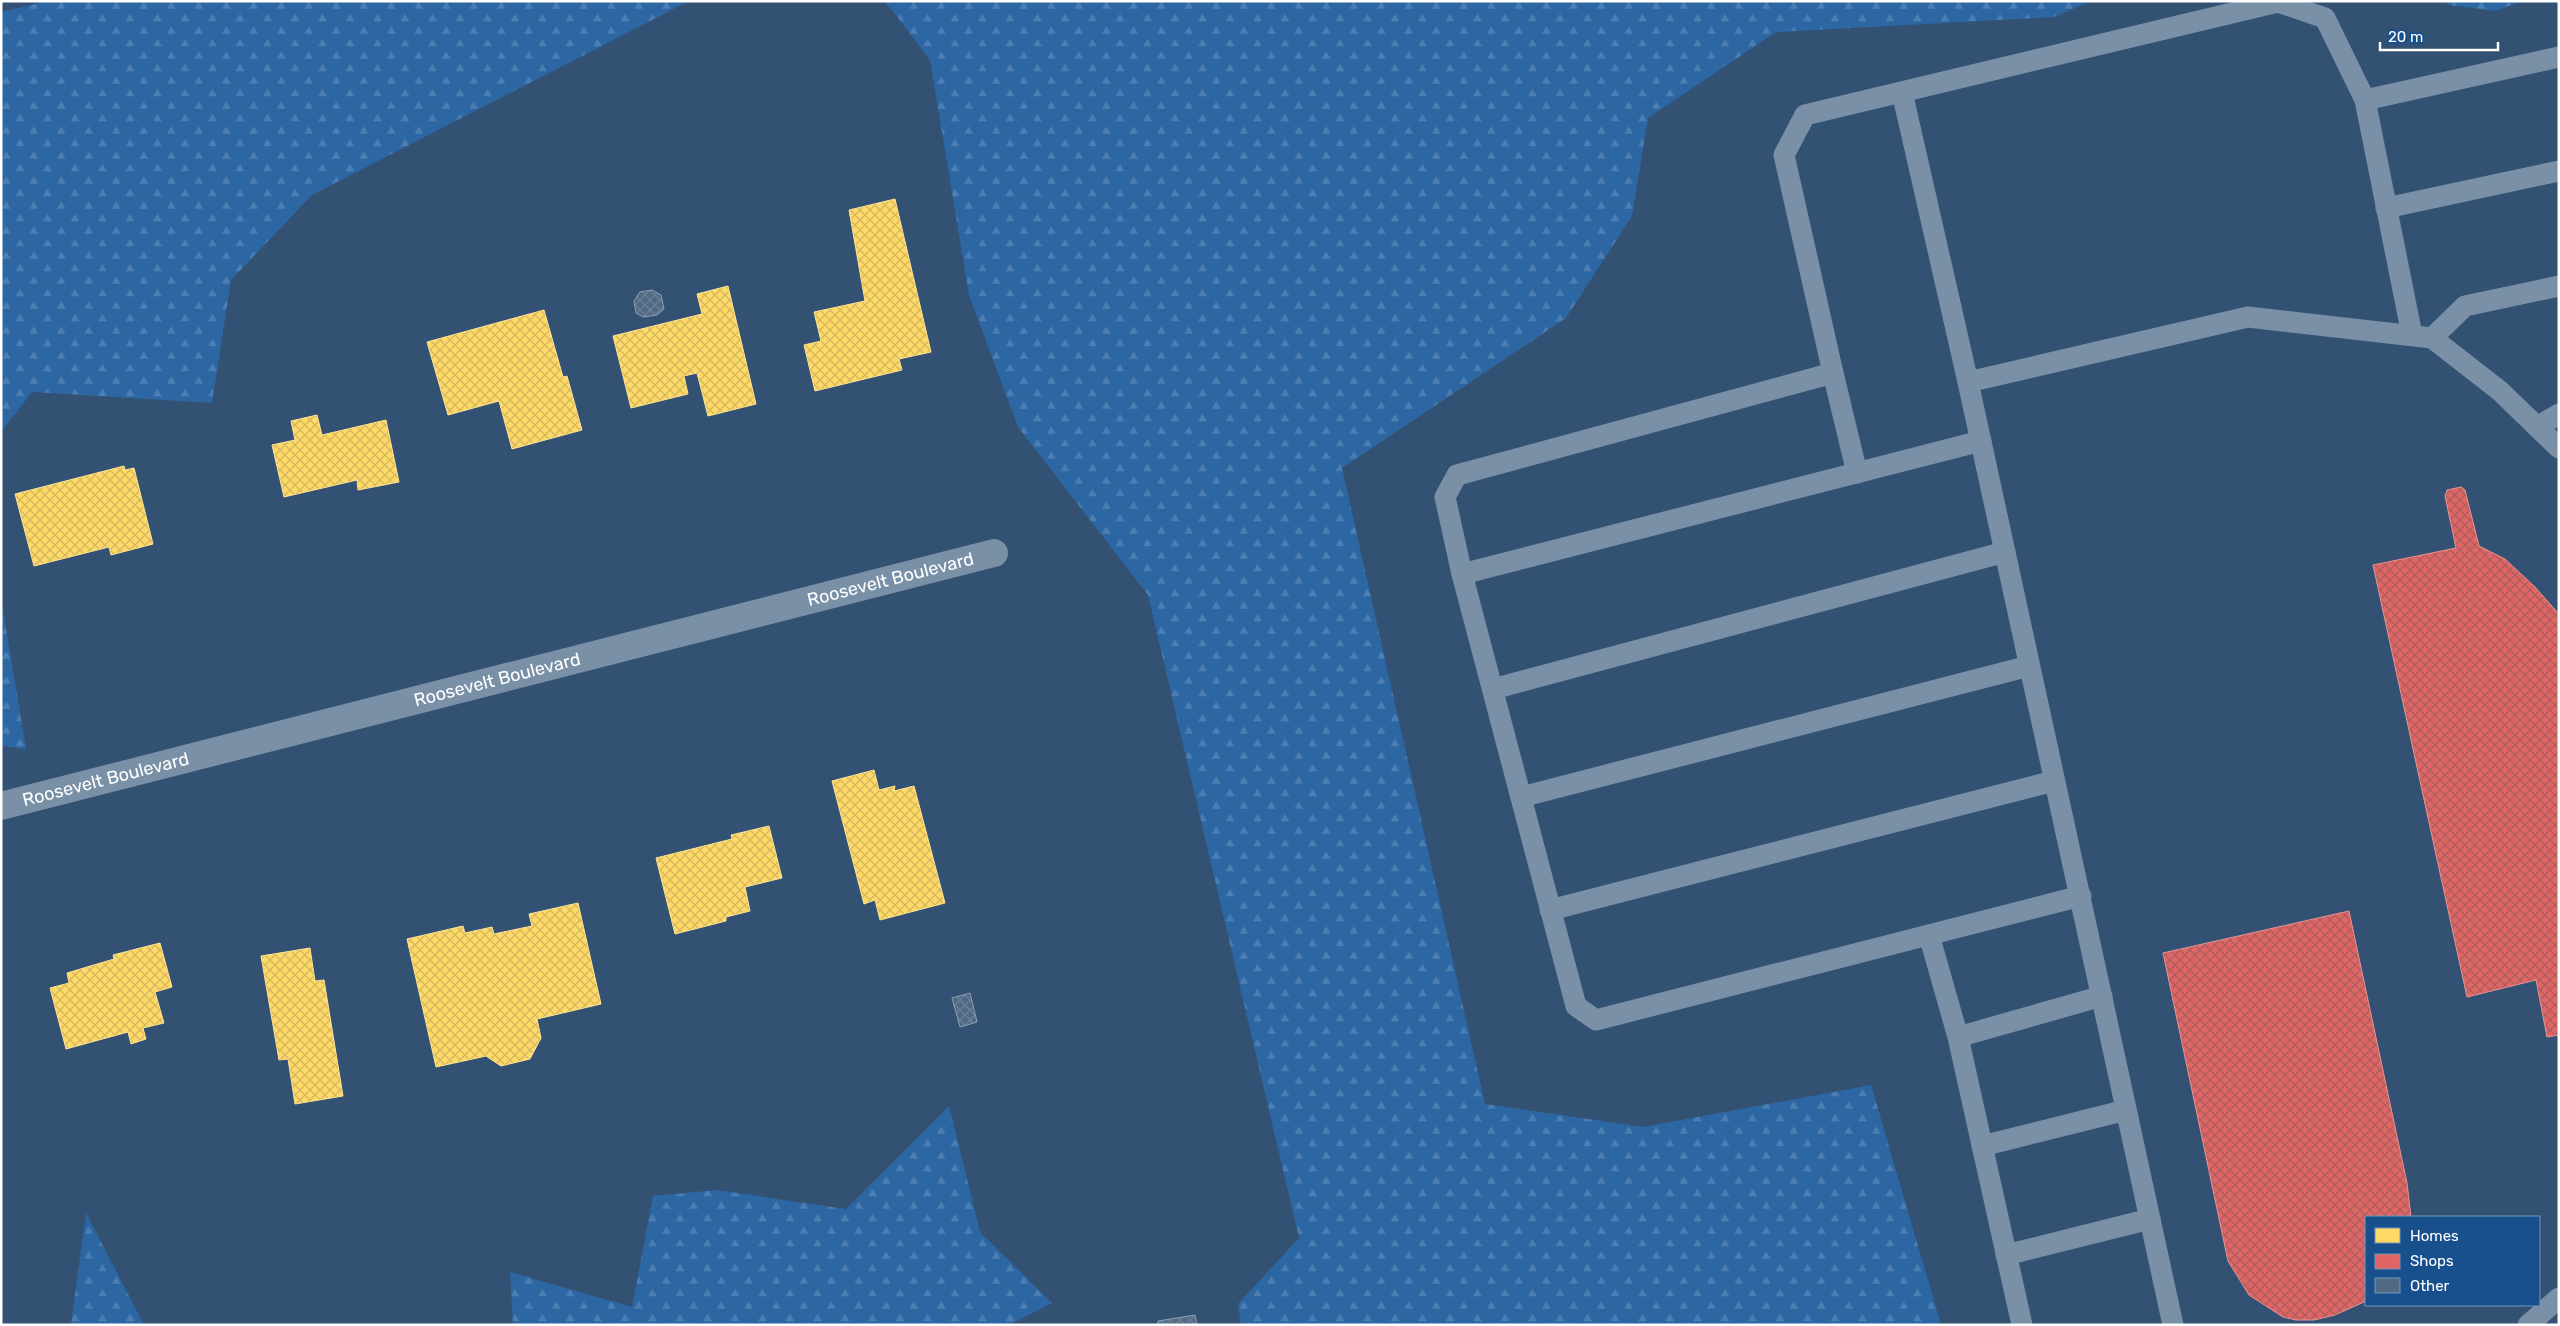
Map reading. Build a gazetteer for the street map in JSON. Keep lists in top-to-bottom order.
{
  "streets": {
    "street": ["Roosevelt Boulevard"]
  },
  "legend": ["Homes", "Shops", "Other"],
  "scale_bar": "20 m"
}
